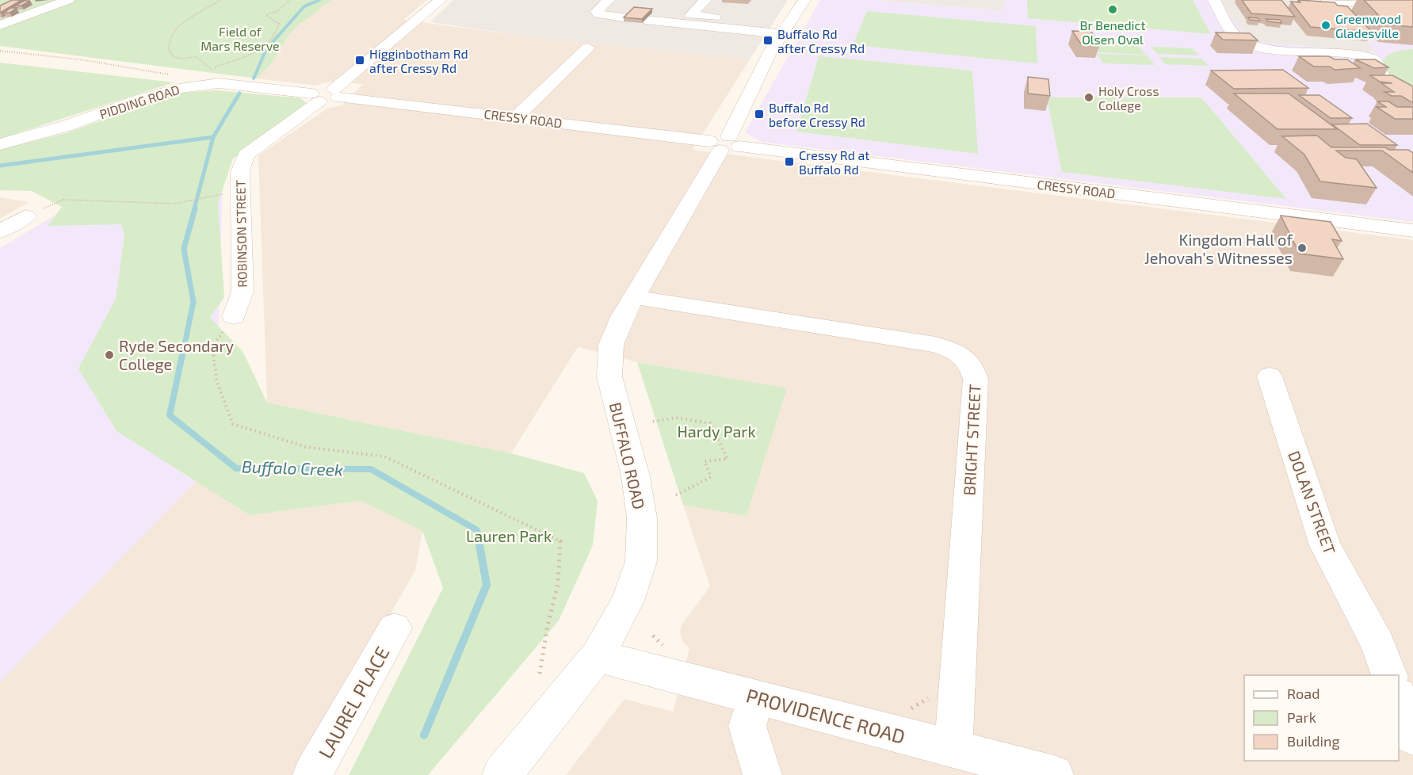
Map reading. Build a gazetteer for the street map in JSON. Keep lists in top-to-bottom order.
{
  "streets": {
    "street": [
      "PIDDING ROAD",
      "CRESSY ROAD",
      "ROBINSON STREET",
      "BRIGHT STREET",
      "BUFFALO ROAD",
      "DOLAN STREET",
      "LAUREL PLACE",
      "PROVIDENCE ROAD"
    ]
  },
  "crossings": [
    ["PIDDING ROAD", "CRESSY ROAD"],
    ["PIDDING ROAD", "ROBINSON STREET"],
    ["CRESSY ROAD", "ROBINSON STREET"],
    ["CRESSY ROAD", "BUFFALO ROAD"],
    ["BRIGHT STREET", "BUFFALO ROAD"],
    ["BRIGHT STREET", "PROVIDENCE ROAD"],
    ["BUFFALO ROAD", "PROVIDENCE ROAD"]
  ],
  "water": ["Buffalo Creek"],
  "parks": ["Field of Mars Reserve", "Hardy Park", "Lauren Park"],
  "places": {
    "other": [
      "Br Benedict Olsen Oval",
      "Greenwood Gladesville",
      "Holy Cross College",
      "Kingdom Hall of Jehovah's Witnesses",
      "Ryde Secondary College"
    ],
    "transit": [
      "Buffalo Rd after Cressy Rd",
      "Higginbotham Rd after Cressy Rd",
      "Buffalo Rd before Cressy Rd",
      "Cressy Rd at Buffalo Rd"
    ]
  },
  "legend": ["Road", "Park", "Building"]
}
